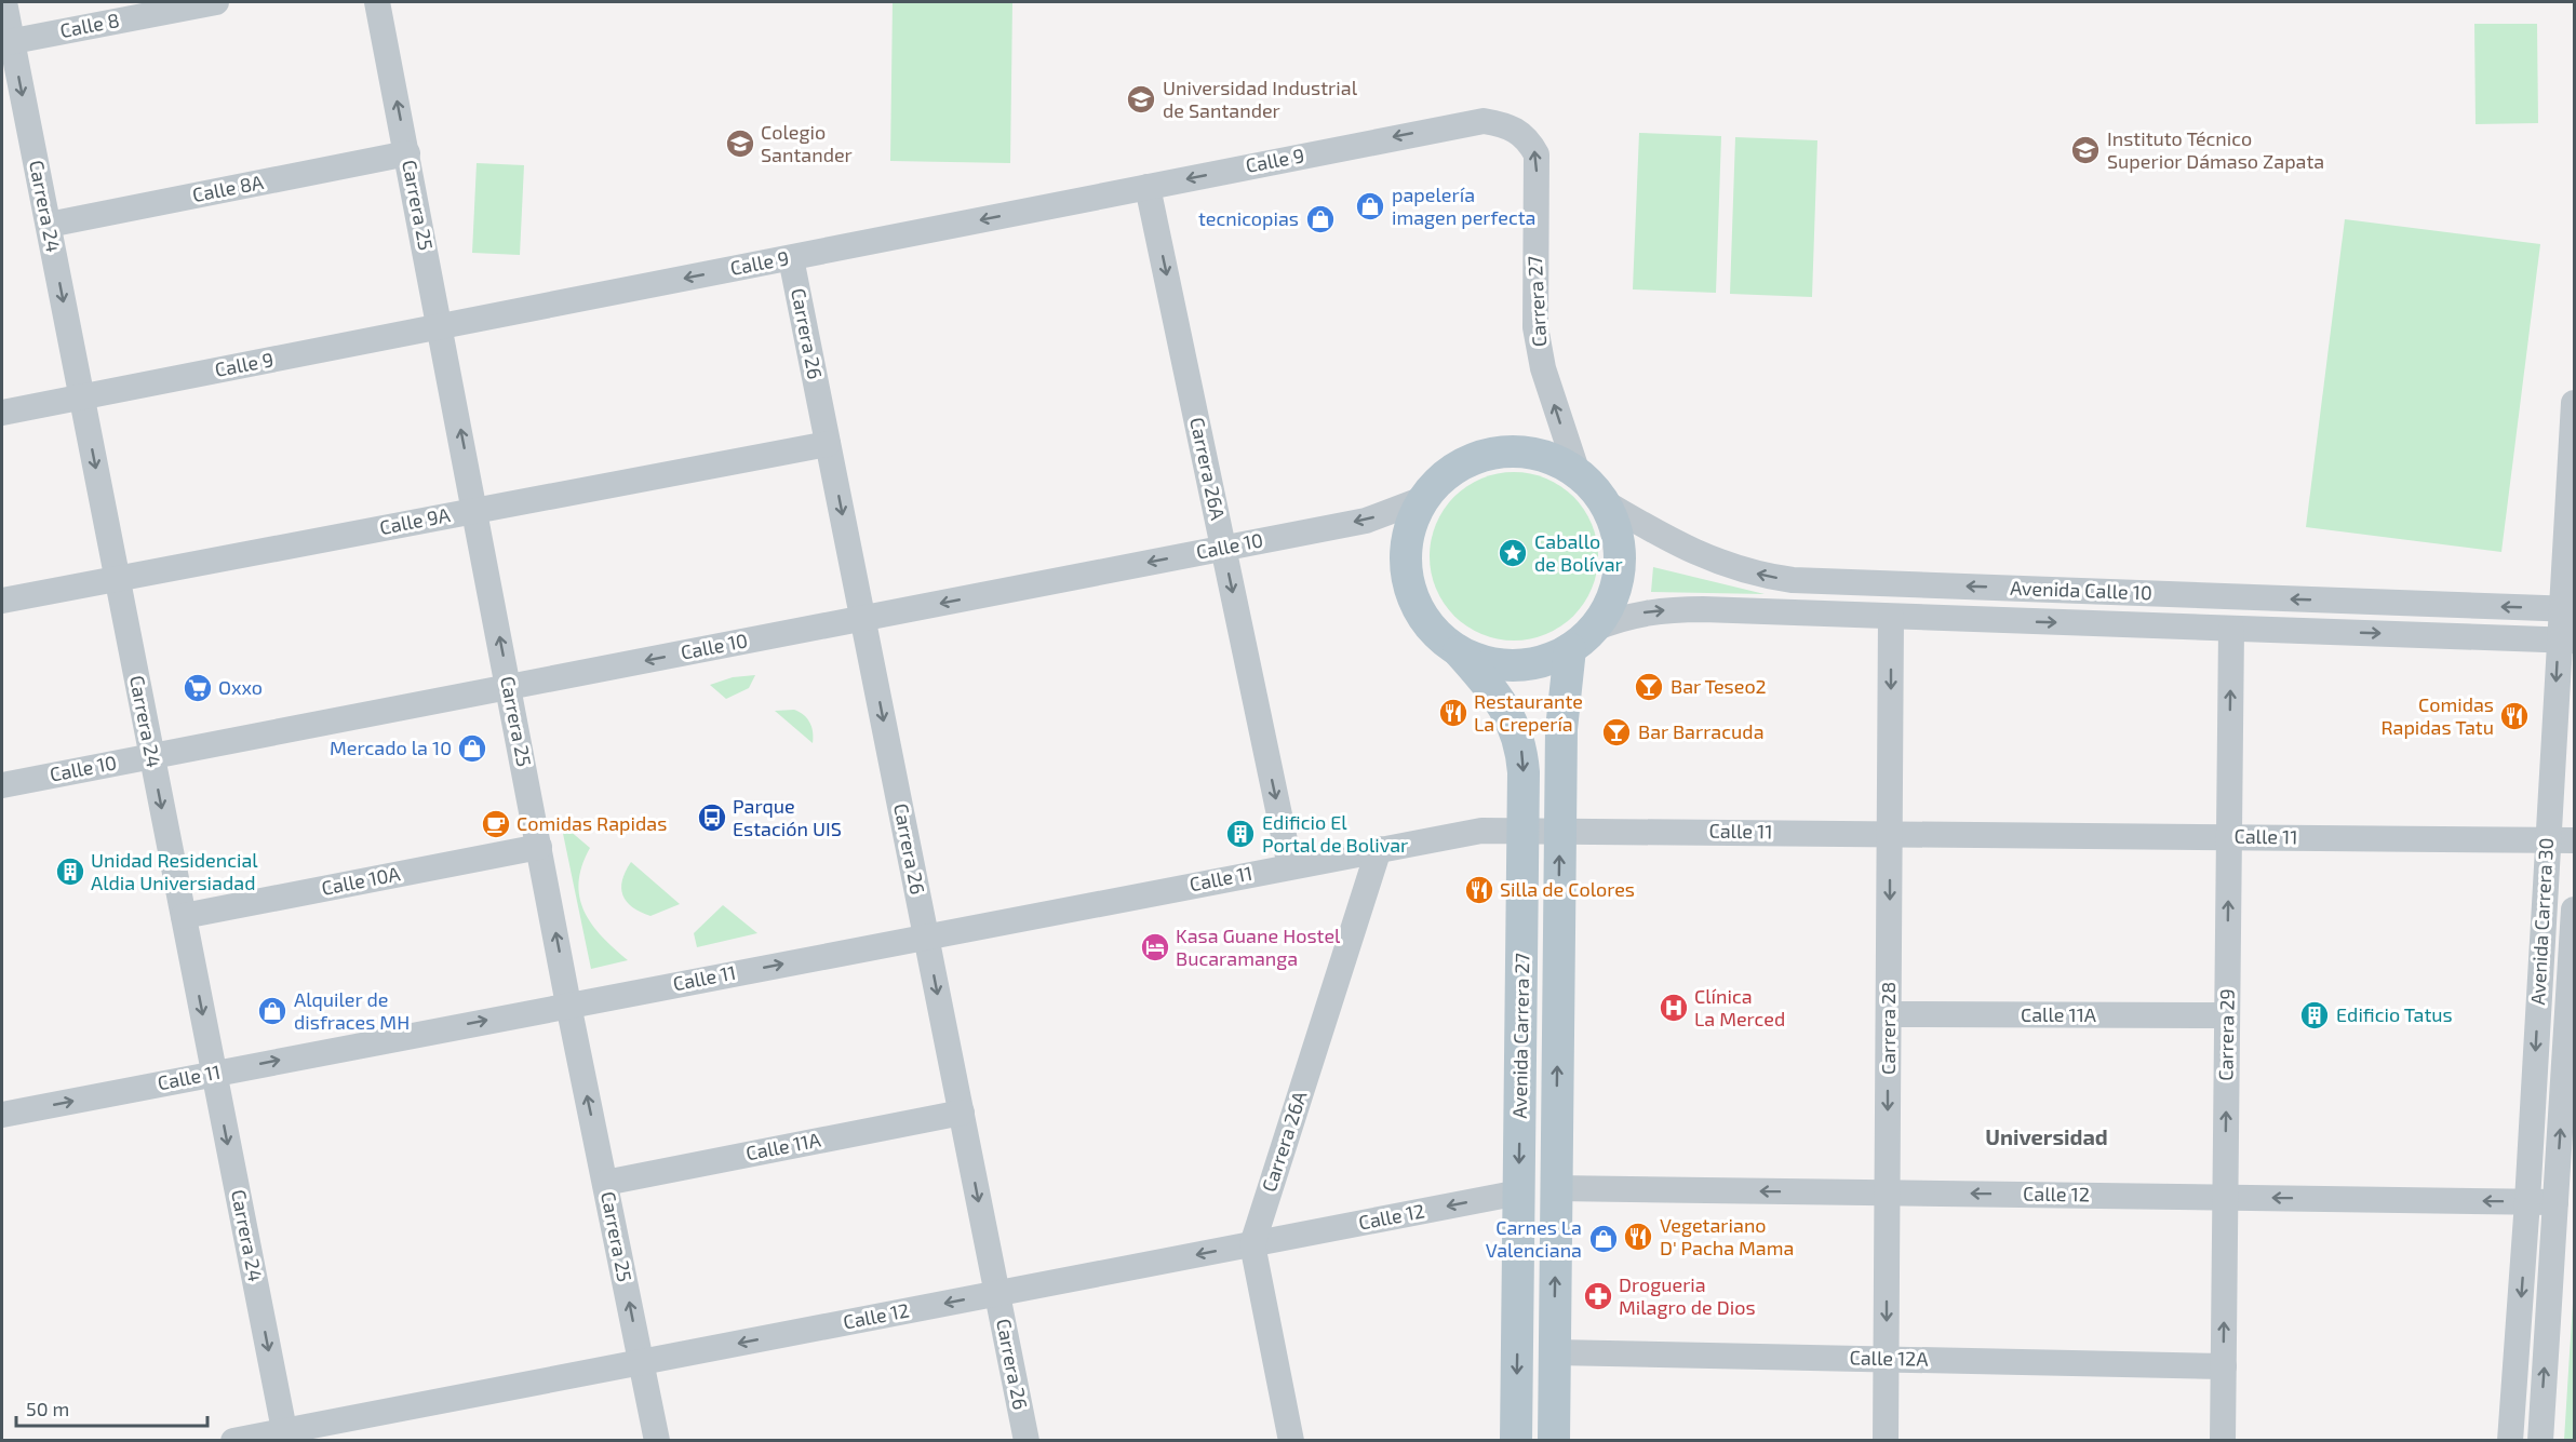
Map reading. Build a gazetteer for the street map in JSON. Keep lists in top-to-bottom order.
{
  "streets": {
    "main road": ["Avenida Carrera 27"],
    "street": [
      "Calle 8",
      "Calle 9",
      "Calle 8A",
      "Carrera 25",
      "Carrera 24",
      "Carrera 27",
      "Carrera 26",
      "Carrera 26A",
      "Calle 9A",
      "Calle 10",
      "Avenida Calle 10",
      "Calle 11",
      "Calle 10A",
      "Avenida Carrera 30",
      "Calle 11A",
      "Carrera 28",
      "Carrera 29",
      "Calle 12",
      "Calle 12A"
    ]
  },
  "crossings": [
    ["Calle 8", "Carrera 24"],
    ["Calle 9", "Carrera 25"],
    ["Calle 9", "Carrera 24"],
    ["Calle 9", "Carrera 27"],
    ["Calle 9", "Carrera 26"],
    ["Calle 9", "Carrera 26A"],
    ["Calle 8A", "Carrera 25"],
    ["Calle 8A", "Carrera 24"],
    ["Carrera 25", "Calle 9A"],
    ["Carrera 25", "Calle 10"],
    ["Carrera 25", "Calle 11"],
    ["Carrera 25", "Calle 10A"],
    ["Carrera 25", "Calle 11A"],
    ["Carrera 25", "Calle 12"],
    ["Carrera 24", "Calle 9A"],
    ["Carrera 24", "Calle 10"],
    ["Carrera 24", "Calle 11"],
    ["Carrera 24", "Calle 10A"],
    ["Carrera 24", "Calle 12"],
    ["Carrera 27", "Calle 10"],
    ["Carrera 27", "Avenida Calle 10"],
    ["Carrera 27", "Avenida Carrera 27"],
    ["Carrera 26", "Calle 9A"],
    ["Carrera 26", "Calle 10"],
    ["Carrera 26", "Calle 11"],
    ["Carrera 26", "Calle 11A"],
    ["Carrera 26", "Calle 12"],
    ["Carrera 26A", "Calle 10"],
    ["Carrera 26A", "Calle 11"],
    ["Carrera 26A", "Calle 12"],
    ["Calle 10", "Avenida Calle 10"],
    ["Calle 10", "Avenida Carrera 27"],
    ["Avenida Calle 10", "Avenida Carrera 30"],
    ["Avenida Calle 10", "Carrera 28"],
    ["Avenida Calle 10", "Carrera 29"],
    ["Avenida Calle 10", "Avenida Carrera 27"],
    ["Calle 11", "Avenida Carrera 30"],
    ["Calle 11", "Carrera 28"],
    ["Calle 11", "Carrera 29"],
    ["Calle 11", "Avenida Carrera 27"],
    ["Avenida Carrera 30", "Calle 12"],
    ["Calle 11A", "Carrera 28"],
    ["Calle 11A", "Carrera 29"],
    ["Carrera 28", "Calle 12"],
    ["Carrera 28", "Calle 12A"],
    ["Carrera 29", "Calle 12"],
    ["Carrera 29", "Calle 12A"],
    ["Avenida Carrera 27", "Calle 12"],
    ["Avenida Carrera 27", "Calle 12A"]
  ],
  "one_way": [
    "Calle 9",
    "Carrera 25",
    "Carrera 24",
    "Carrera 27",
    "Carrera 26",
    "Carrera 26A",
    "Calle 10",
    "Calle 11",
    "Carrera 28",
    "Carrera 29",
    "Calle 12"
  ],
  "districts": ["Universidad"],
  "places": {
    "school or university": ["Universidad Industrial de Santander", "Colegio Santander", "Instituto Técnico Superior Dámaso Zapata"],
    "shop": [
      "papelería imagen perfecta",
      "tecnicopias",
      "Mercado la 10",
      "Alquiler de disfraces MH",
      "Carnes La Valenciana"
    ],
    "place": ["Caballo de Bolívar"],
    "bar": ["Bar Teseo2", "Bar Barracuda"],
    "supermarket": ["Oxxo"],
    "restaurant": [
      "Restaurante La Crepería",
      "Comidas Rapidas Tatu",
      "Silla de Colores",
      "Vegetariano D' Pacha Mama"
    ],
    "bus stop": ["Parque Estación UIS"],
    "cafe": ["Comidas Rapidas"],
    "building": ["Edificio El Portal de Bolivar", "Unidad Residencial Aldia Universiadad", "Edificio Tatus"],
    "hotel": ["Kasa Guane Hostel Bucaramanga"],
    "hospital": ["Clínica La Merced"],
    "pharmacy": ["Drogueria Milagro de Dios"]
  },
  "scale_bar": "50 m"
}
